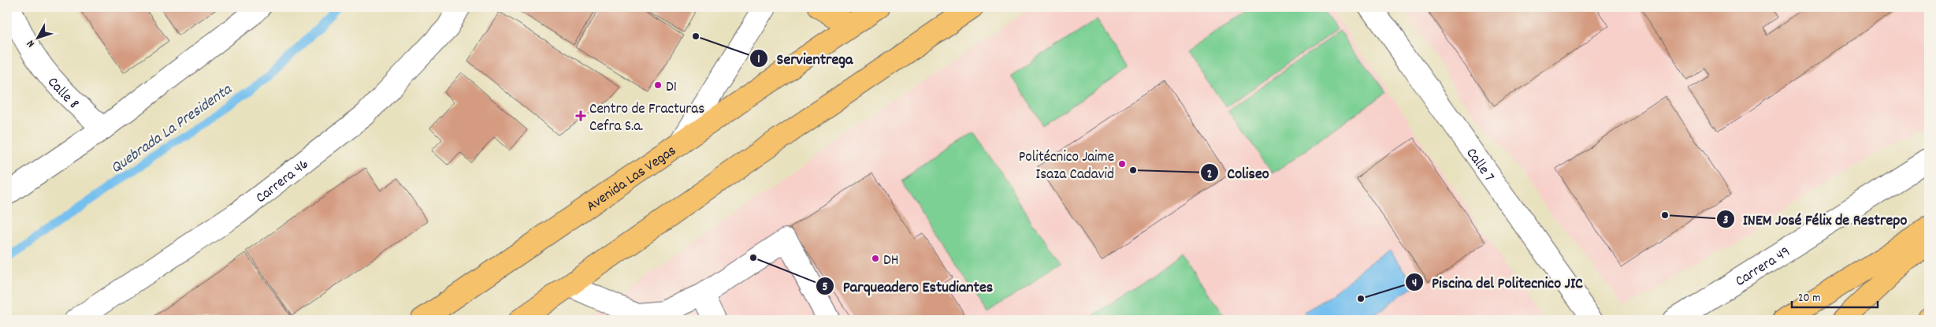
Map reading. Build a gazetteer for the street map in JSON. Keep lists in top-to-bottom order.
{
  "streets": {
    "main road": ["Avenida Las Vegas"],
    "street": [
      "Calle 8",
      "Calle 7",
      "Carrera 46",
      "Carrera 49"
    ]
  },
  "water": ["Quebrada La Presidenta"],
  "places": {
    "other": [
      "Servientrega",
      "D1",
      "Politécnico Jaime Isaza Cadavid",
      "Coliseo",
      "INEM José Félix de Restrepo",
      "Parqueadero Estudiantes",
      "DH",
      "Piscina del Politecnico JIC"
    ],
    "health": ["Centro de Fracturas Cefra S.a."]
  },
  "scale_bar": "20 m",
  "north": "bottom left"
}
